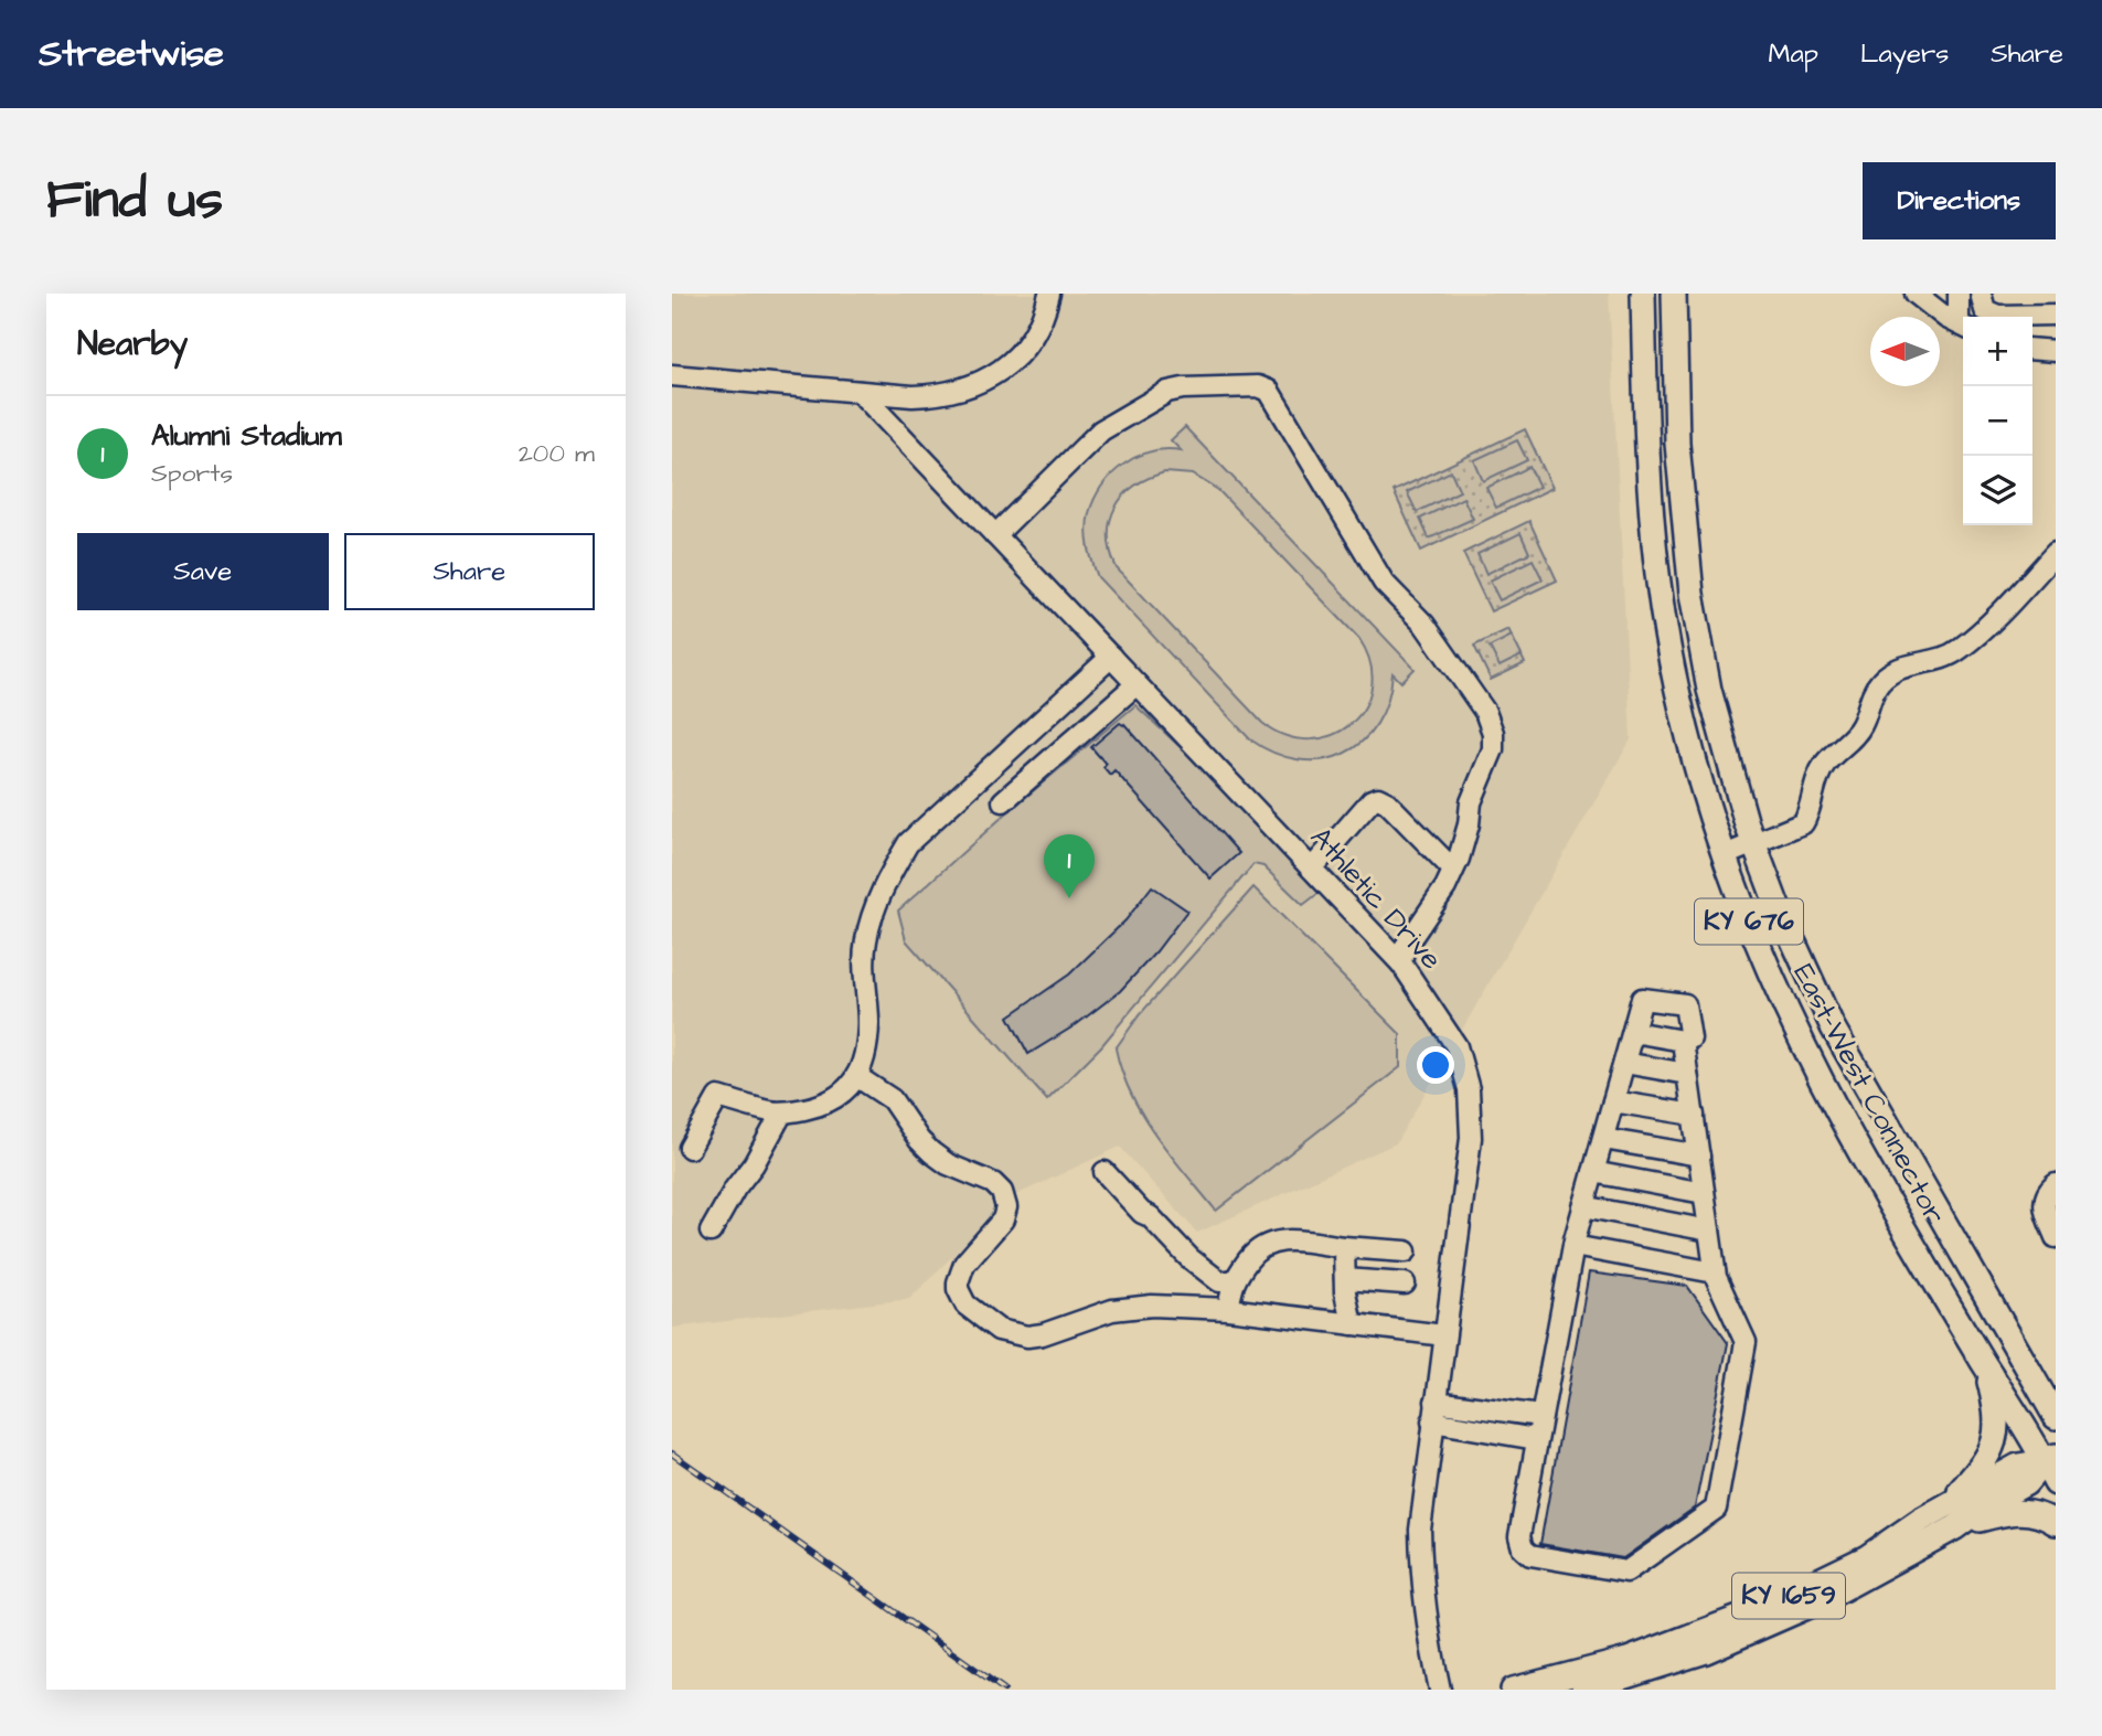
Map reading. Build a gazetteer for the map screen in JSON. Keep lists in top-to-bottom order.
{
  "streets": {
    "main road": ["KY 676", "East-West Connector", "KY 1659"],
    "street": ["Athletic Drive"]
  },
  "crossings": [
    ["East-West Connector", "KY 1659"]
  ],
  "north": "left",
  "page": {
    "header": "Streetwise",
    "nav": ["Map", "Layers", "Share"],
    "buttons": [
      "Directions",
      ["Save", "Share"]
    ],
    "title": "Find us",
    "heading": "Nearby",
    "map_buttons": ["+", "−"],
    "list": [
      {
        "mark": "1",
        "name": "Alumni Stadium",
        "note": "Sports",
        "value": "200 m"
      }
    ],
    "pins": "1"
  }
}
